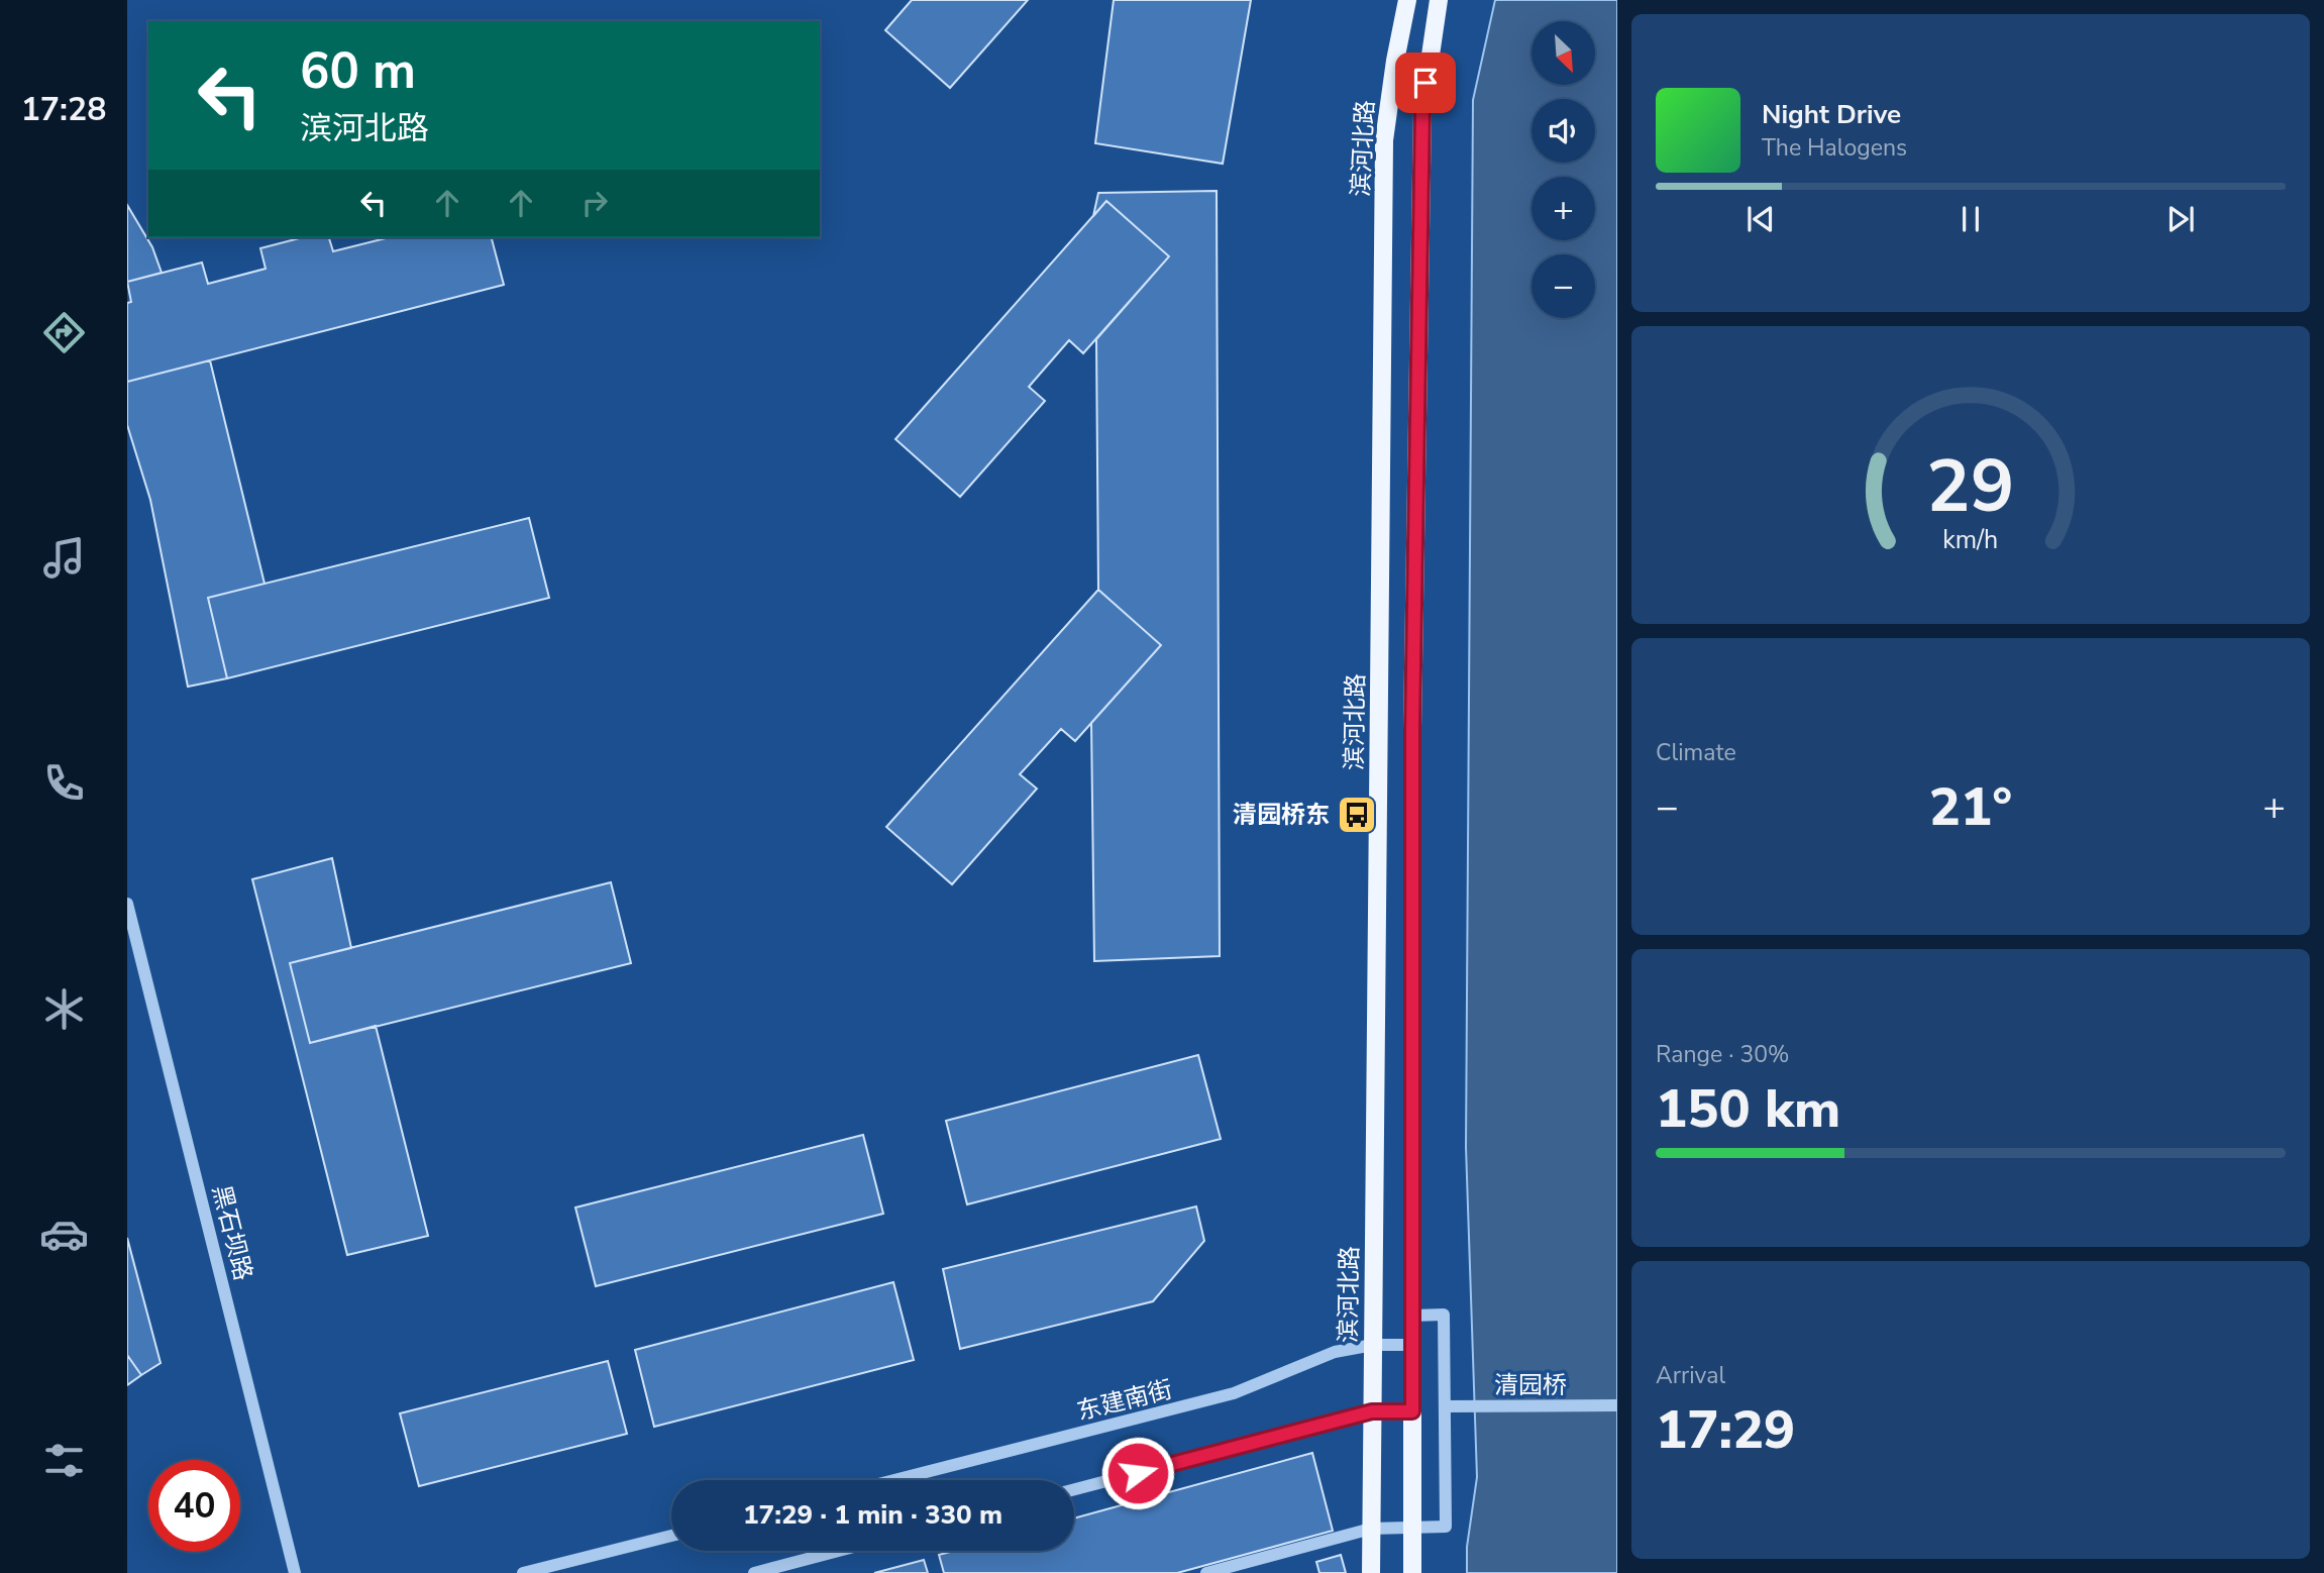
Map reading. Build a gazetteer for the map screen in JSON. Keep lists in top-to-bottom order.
{
  "streets": {
    "main road": ["滨河北路"],
    "street": ["黑石坝路", "清园桥", "东建南街"]
  },
  "crossings": [
    ["滨河北路", "东建南街"]
  ],
  "places": {
    "bus stop": ["清园桥东"]
  },
  "north": "bottom right",
  "page": {
    "tabs": "17:28",
    "map_buttons": ["+", "−"],
    "turn": ["60 m", "滨河北路"],
    "song": ["Night Drive", "The Halogens"],
    "tile": [
      "Climate",
      ["Range · 30%", "150 km"],
      ["Arrival", "17:29"]
    ],
    "heat": ["−", "21°", "+"],
    "limit": "40",
    "trip": "17:29 · 1 min · 330 m",
    "gauge": ["29", "km/h"]
  }
}
